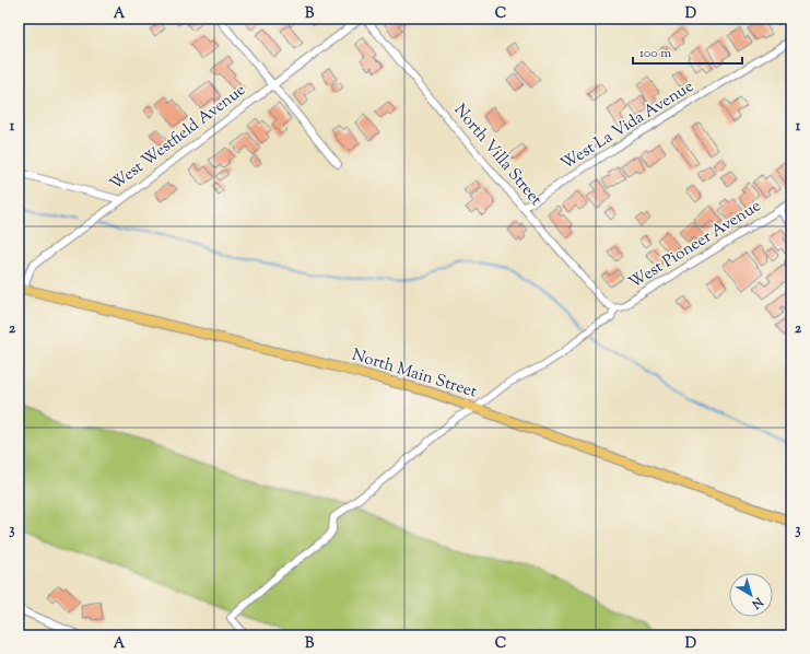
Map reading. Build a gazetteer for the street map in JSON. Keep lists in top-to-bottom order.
{
  "streets": {
    "main road": ["North Main Street"],
    "street": [
      "West La Vida Avenue",
      "West Westfield Avenue",
      "North Villa Street",
      "West Pioneer Avenue"
    ]
  },
  "crossings": [
    ["West La Vida Avenue", "North Villa Street"],
    ["West Westfield Avenue", "North Main Street"],
    ["North Villa Street", "West Pioneer Avenue"]
  ],
  "scale_bar": "100 m",
  "north": "bottom right",
  "grid": {
    "columns": [
      "A",
      "B",
      "C",
      "D"
    ],
    "rows": ["1", "2", "3"]
  }
}
